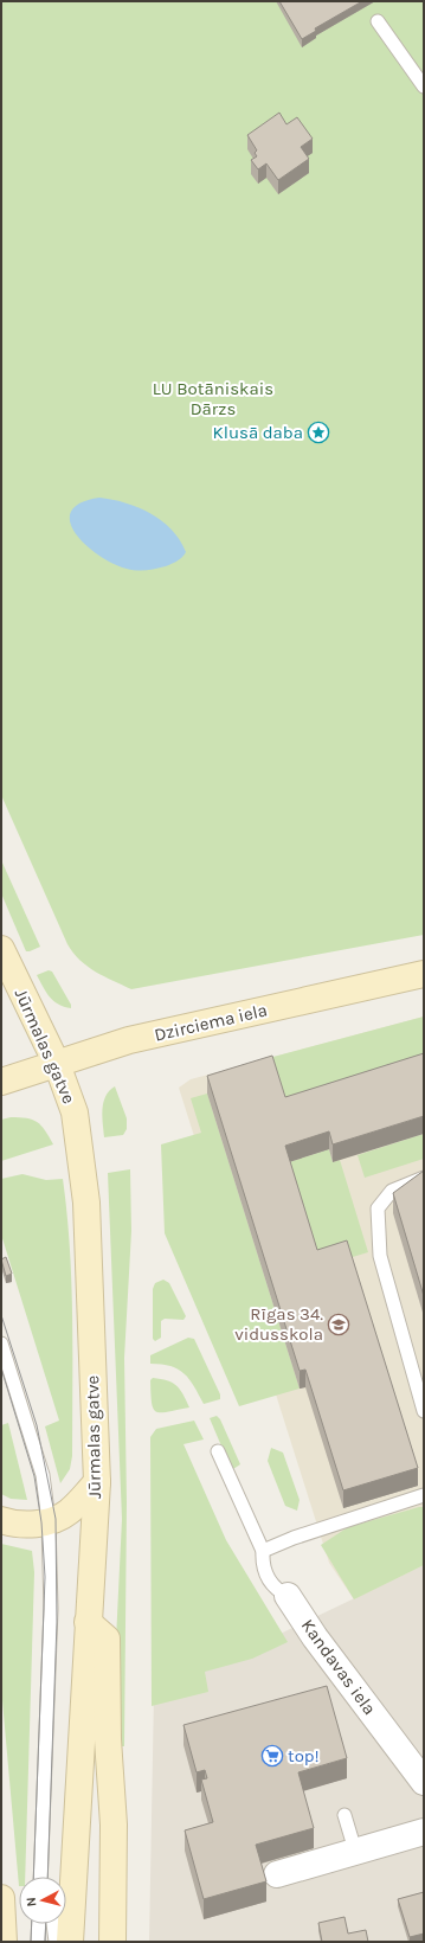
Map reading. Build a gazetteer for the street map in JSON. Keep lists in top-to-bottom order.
{
  "streets": {
    "main road": ["Dzirciema iela", "Jūrmalas gatve"],
    "street": ["Kandavas iela"]
  },
  "crossings": [
    ["Dzirciema iela", "Jūrmalas gatve"]
  ],
  "parks": ["LU Botāniskais Dārzs"],
  "places": {
    "place": ["Klusā daba"],
    "school or university": ["Rīgas 34. vidusskola"],
    "supermarket": ["top!"]
  },
  "north": "left"
}
